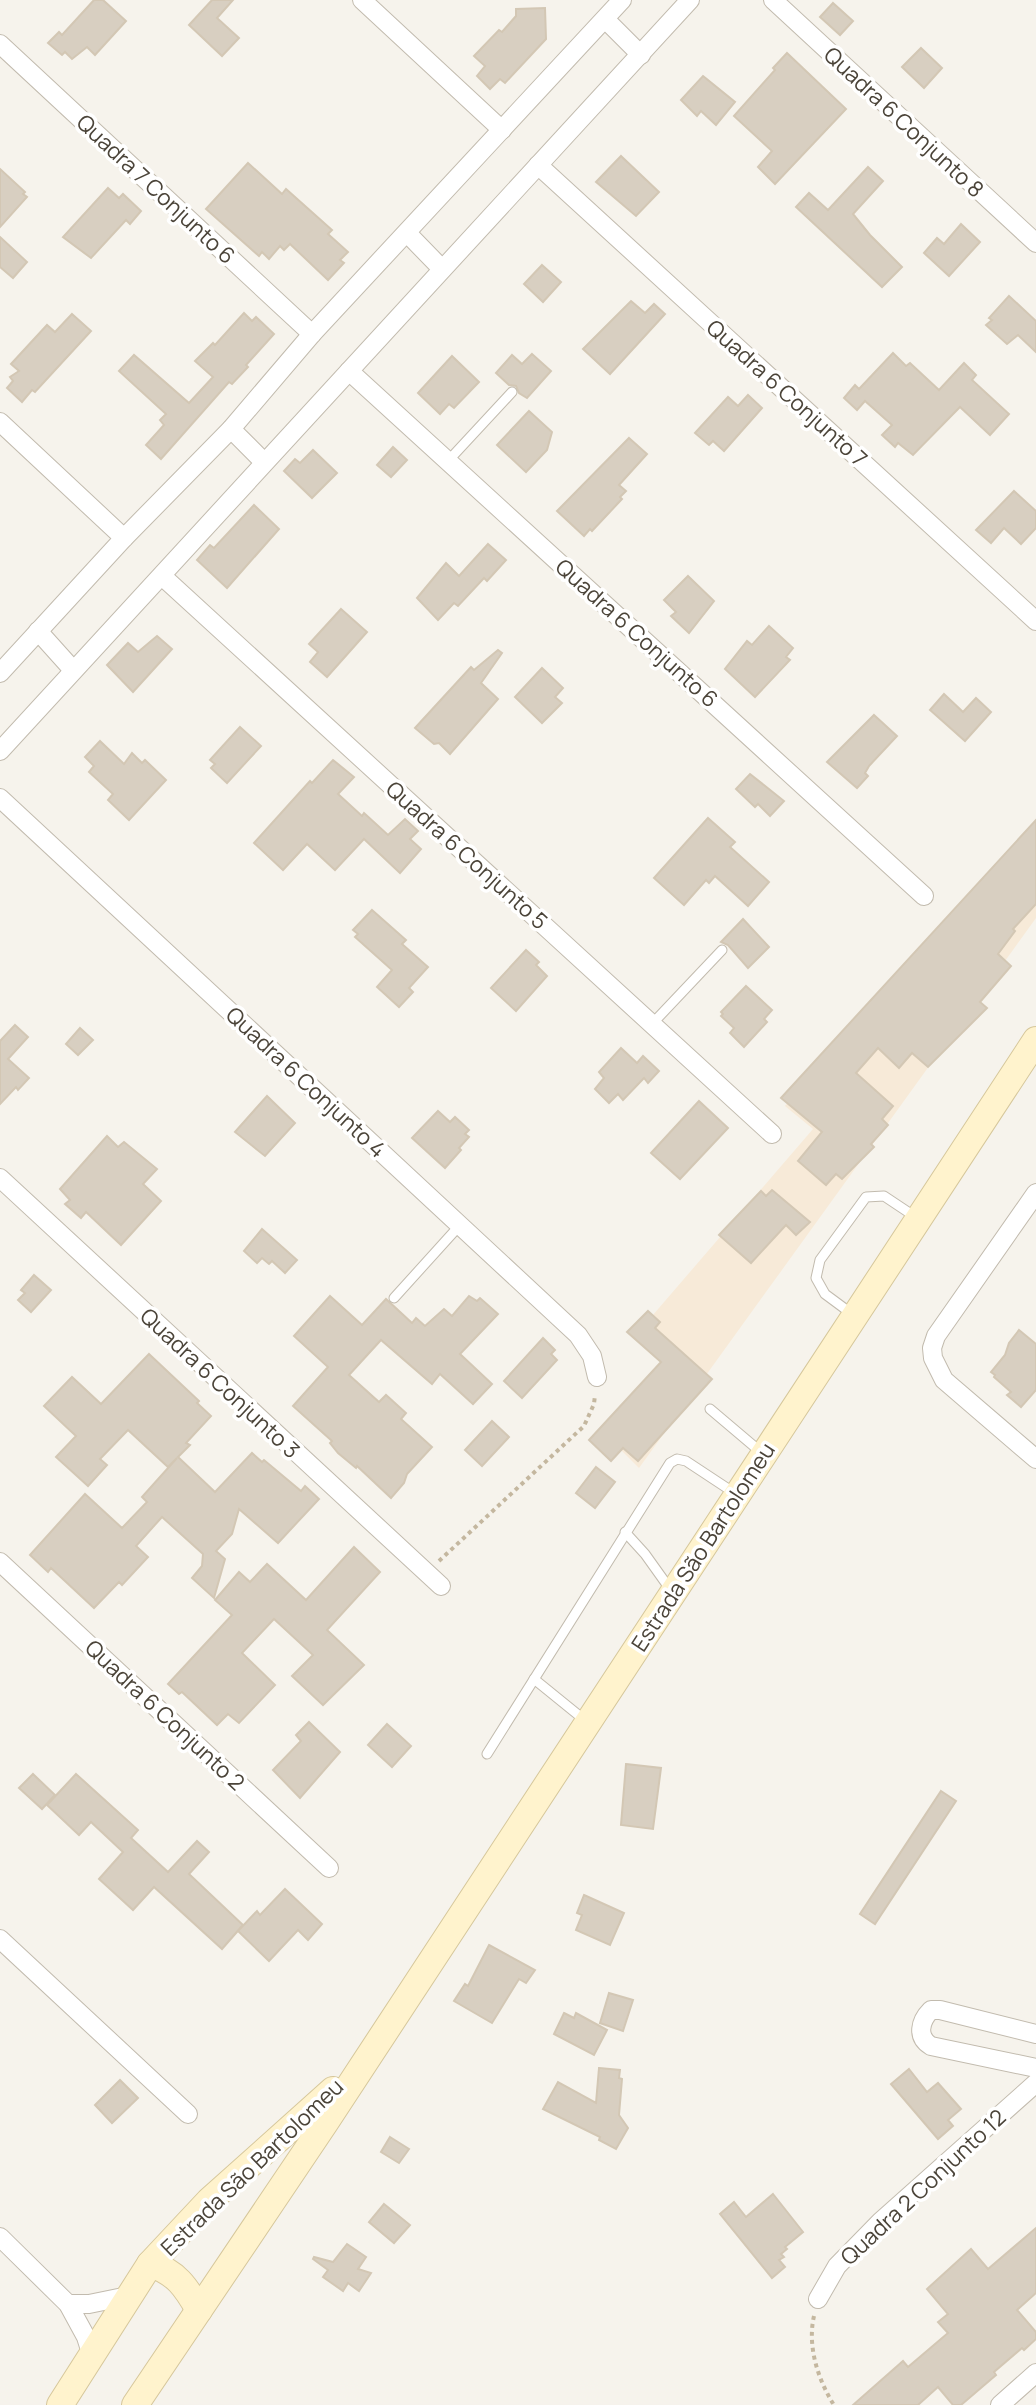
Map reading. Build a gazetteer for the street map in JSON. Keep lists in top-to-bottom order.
{
  "streets": {
    "street": [
      "Quadra 6 Conjunto 8",
      "Quadra 7 Conjunto 6",
      "Quadra 6 Conjunto 7",
      "Quadra 6 Conjunto 6",
      "Quadra 6 Conjunto 5",
      "Quadra 6 Conjunto 4",
      "Quadra 6 Conjunto 3",
      "Estrada São Bartolomeu",
      "Quadra 6 Conjunto 2",
      "Quadra 2 Conjunto 12"
    ]
  }
}
